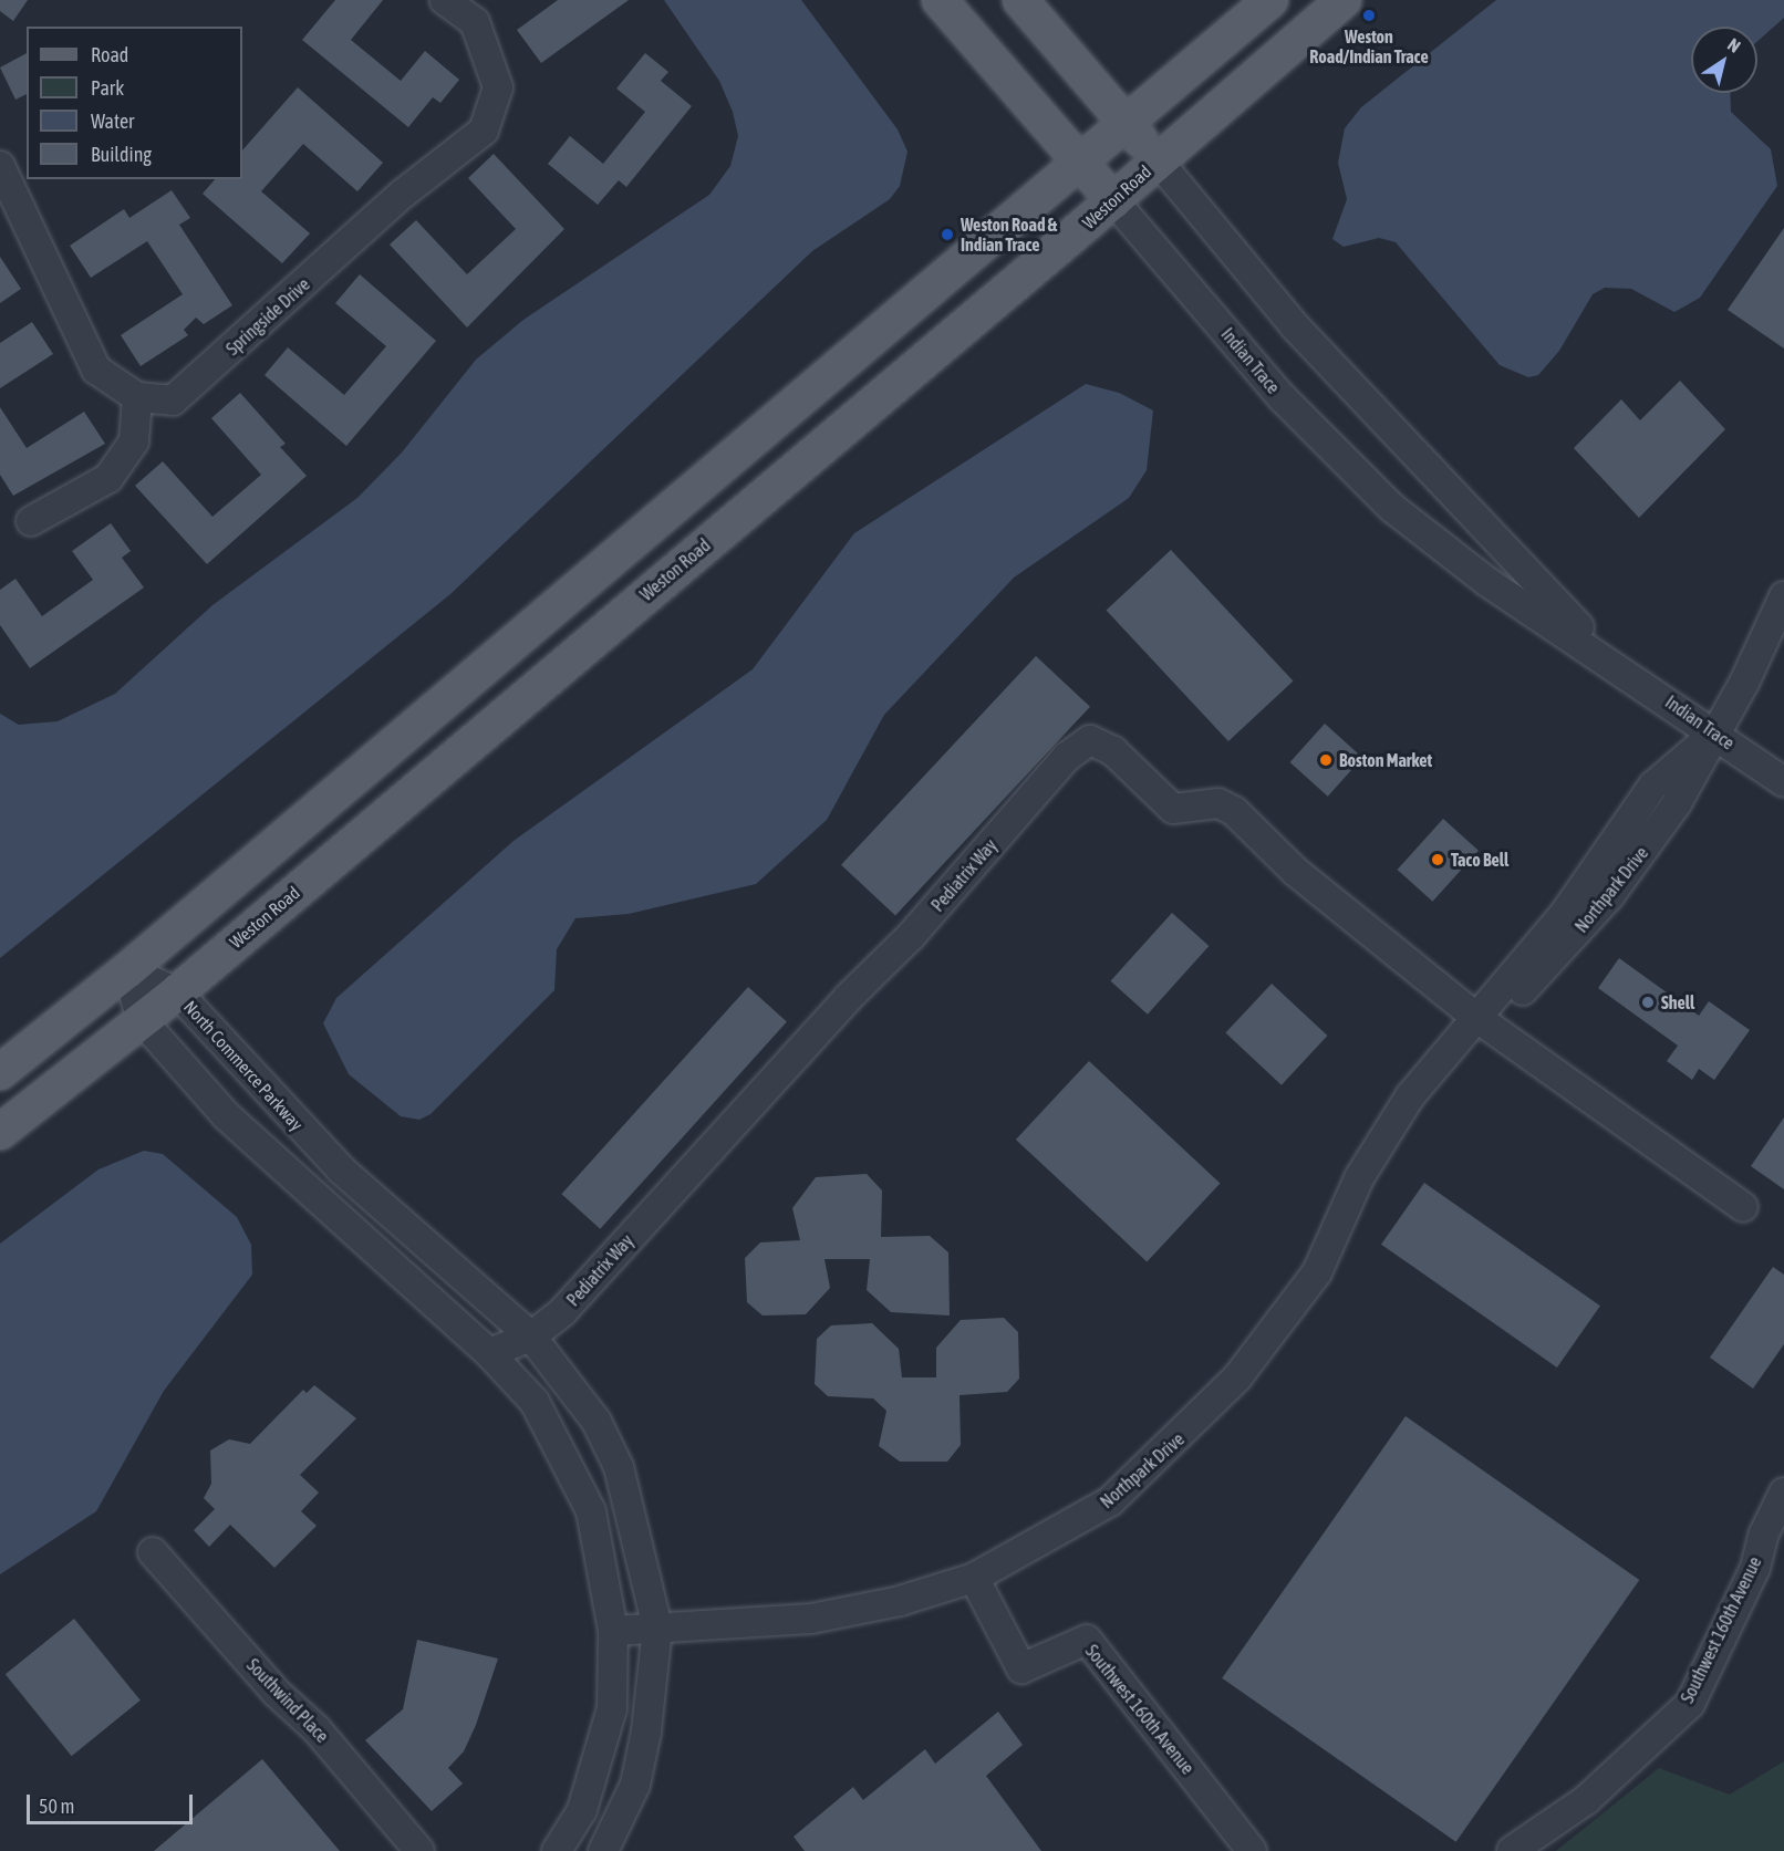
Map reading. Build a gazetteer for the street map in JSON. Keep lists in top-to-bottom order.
{
  "streets": {
    "main road": ["Weston Road", "Indian Trace"],
    "street": [
      "Springside Drive",
      "Pediatrix Way",
      "Northpark Drive",
      "North Commerce Parkway",
      "Southwest 160th Avenue",
      "Southwind Place"
    ]
  },
  "crossings": [
    ["Weston Road", "Indian Trace"],
    ["Weston Road", "North Commerce Parkway"],
    ["Indian Trace", "Northpark Drive"],
    ["Pediatrix Way", "Northpark Drive"],
    ["Pediatrix Way", "North Commerce Parkway"],
    ["Northpark Drive", "North Commerce Parkway"],
    ["Northpark Drive", "Southwest 160th Avenue"]
  ],
  "places": [
    "Weston Road/Indian Trace",
    "Weston Road & Indian Trace",
    "Boston Market",
    "Taco Bell",
    "Shell"
  ],
  "legend": [
    "Road",
    "Park",
    "Water",
    "Building"
  ],
  "scale_bar": "50 m",
  "north": "top right"
}
